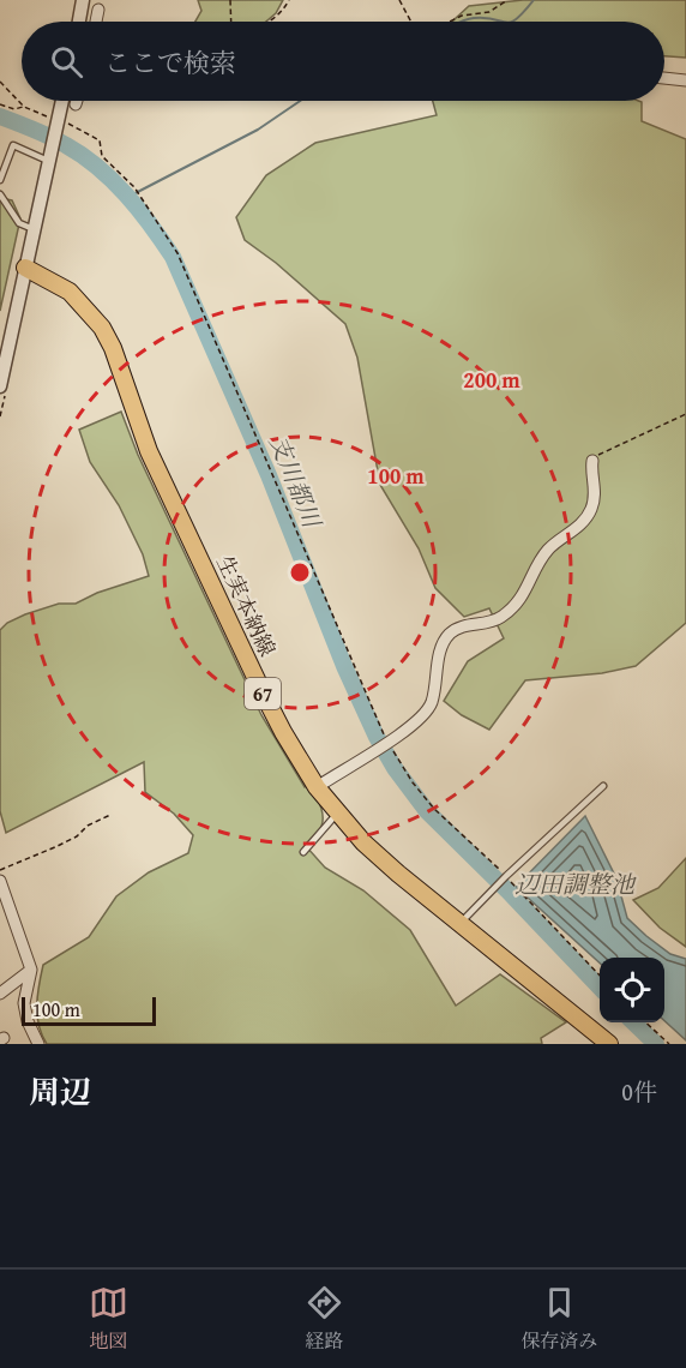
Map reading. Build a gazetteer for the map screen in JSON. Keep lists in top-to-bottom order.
{
  "streets": {
    "main road": ["生実本納線", "67"]
  },
  "water": ["支川都川", "辺田調整池"],
  "scale_bar": "100 m",
  "page": {
    "search": "ここで検索",
    "scale": "100 m",
    "heading": ["周辺", "0件"],
    "nav": ["地図", "経路", "保存済み"]
  },
  "rings": ["200 m", "100 m"]
}
